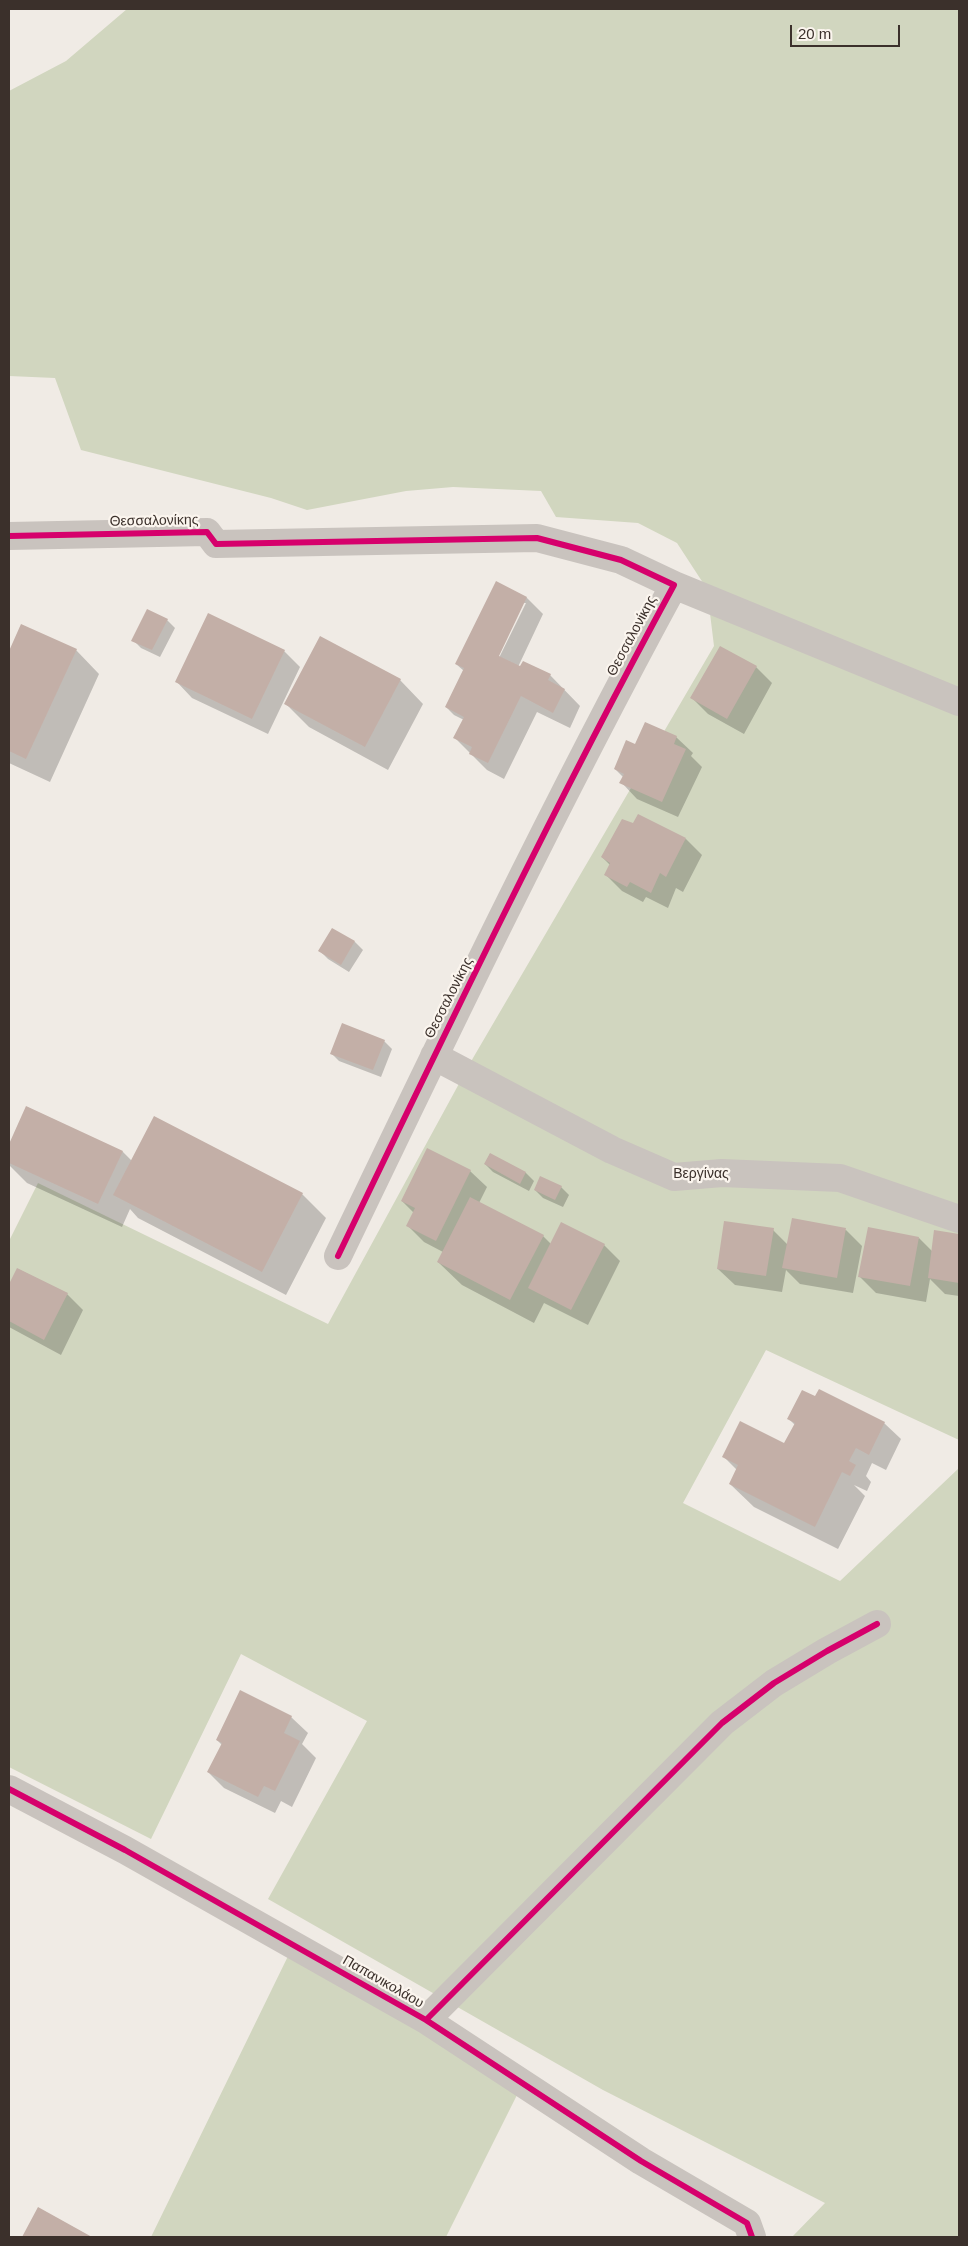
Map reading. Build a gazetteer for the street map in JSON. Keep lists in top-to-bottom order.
{
  "streets": {
    "street": ["Θεσσαλονίκης", "Βεργίνας", "Παπανικολάου"]
  },
  "crossings": [
    ["Θεσσαλονίκης", "Βεργίνας"]
  ],
  "scale_bar": "20 m"
}
